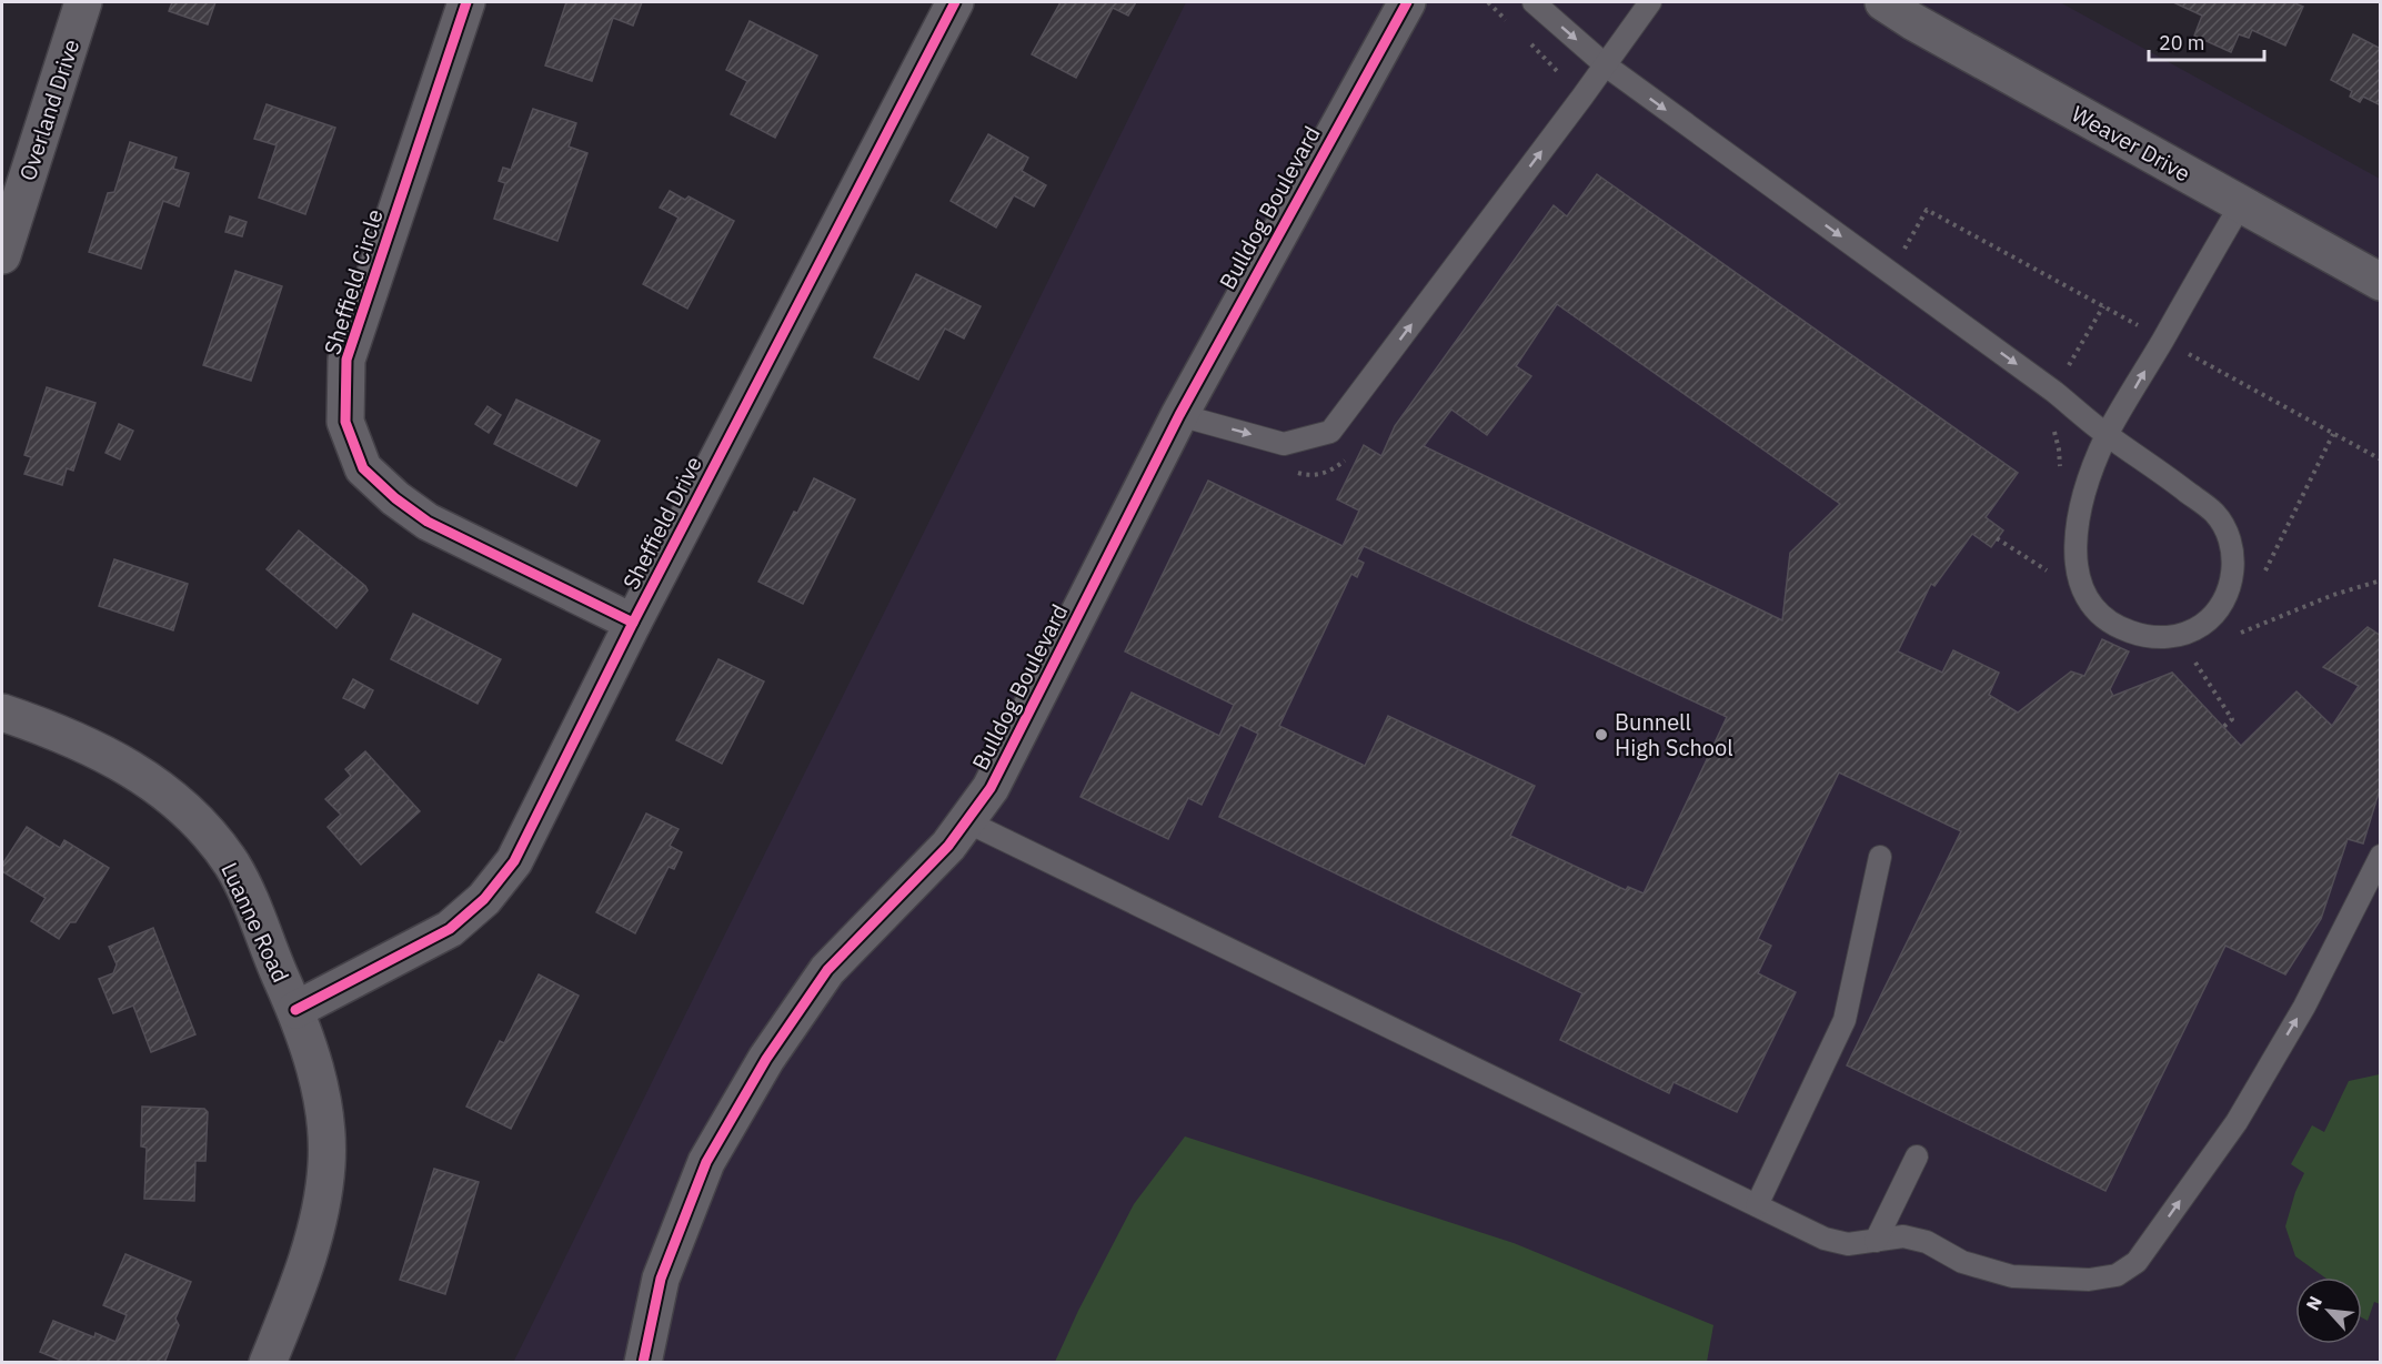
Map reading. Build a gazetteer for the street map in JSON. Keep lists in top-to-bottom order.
{
  "streets": {
    "street": [
      "Overland Drive",
      "Weaver Drive",
      "Bulldog Boulevard",
      "Sheffield Circle",
      "Sheffield Drive",
      "Luanne Road"
    ]
  },
  "crossings": [
    ["Sheffield Circle", "Sheffield Drive"],
    ["Sheffield Drive", "Luanne Road"]
  ],
  "places": ["Bunnell High School"],
  "scale_bar": "20 m",
  "north": "top left"
}
